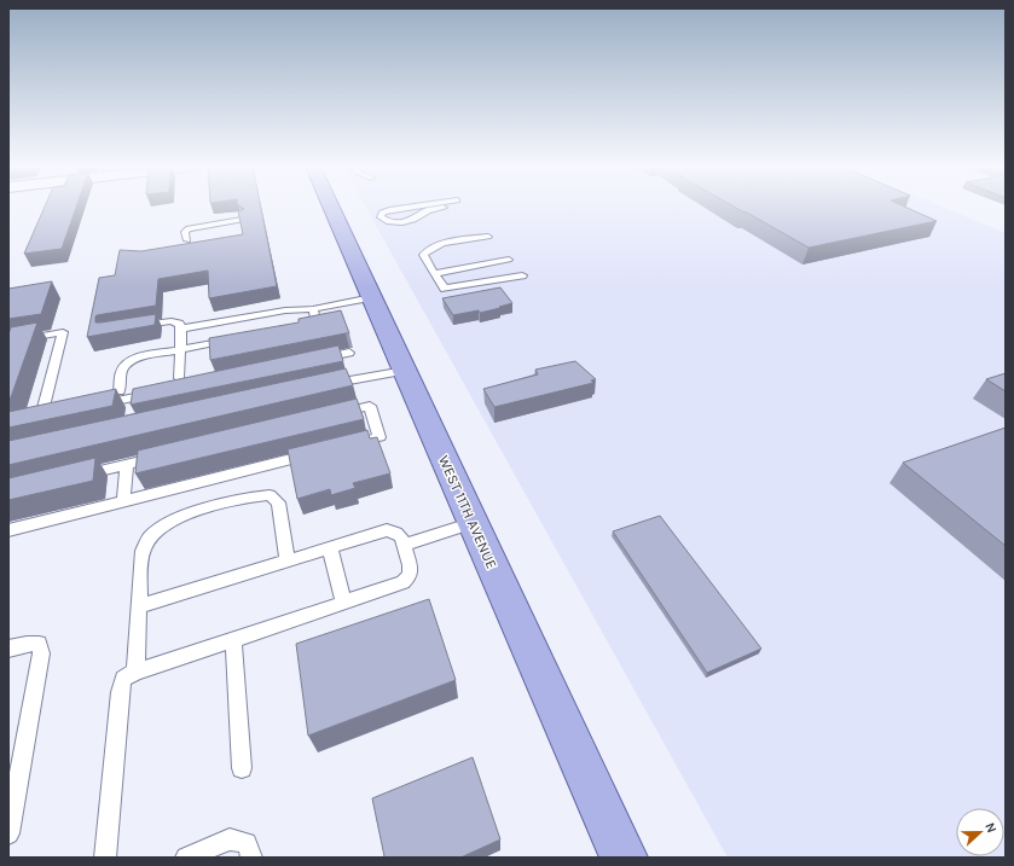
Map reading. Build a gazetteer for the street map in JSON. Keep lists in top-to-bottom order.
{
  "streets": {
    "main road": ["WEST 11TH AVENUE"]
  },
  "north": "right"
}
